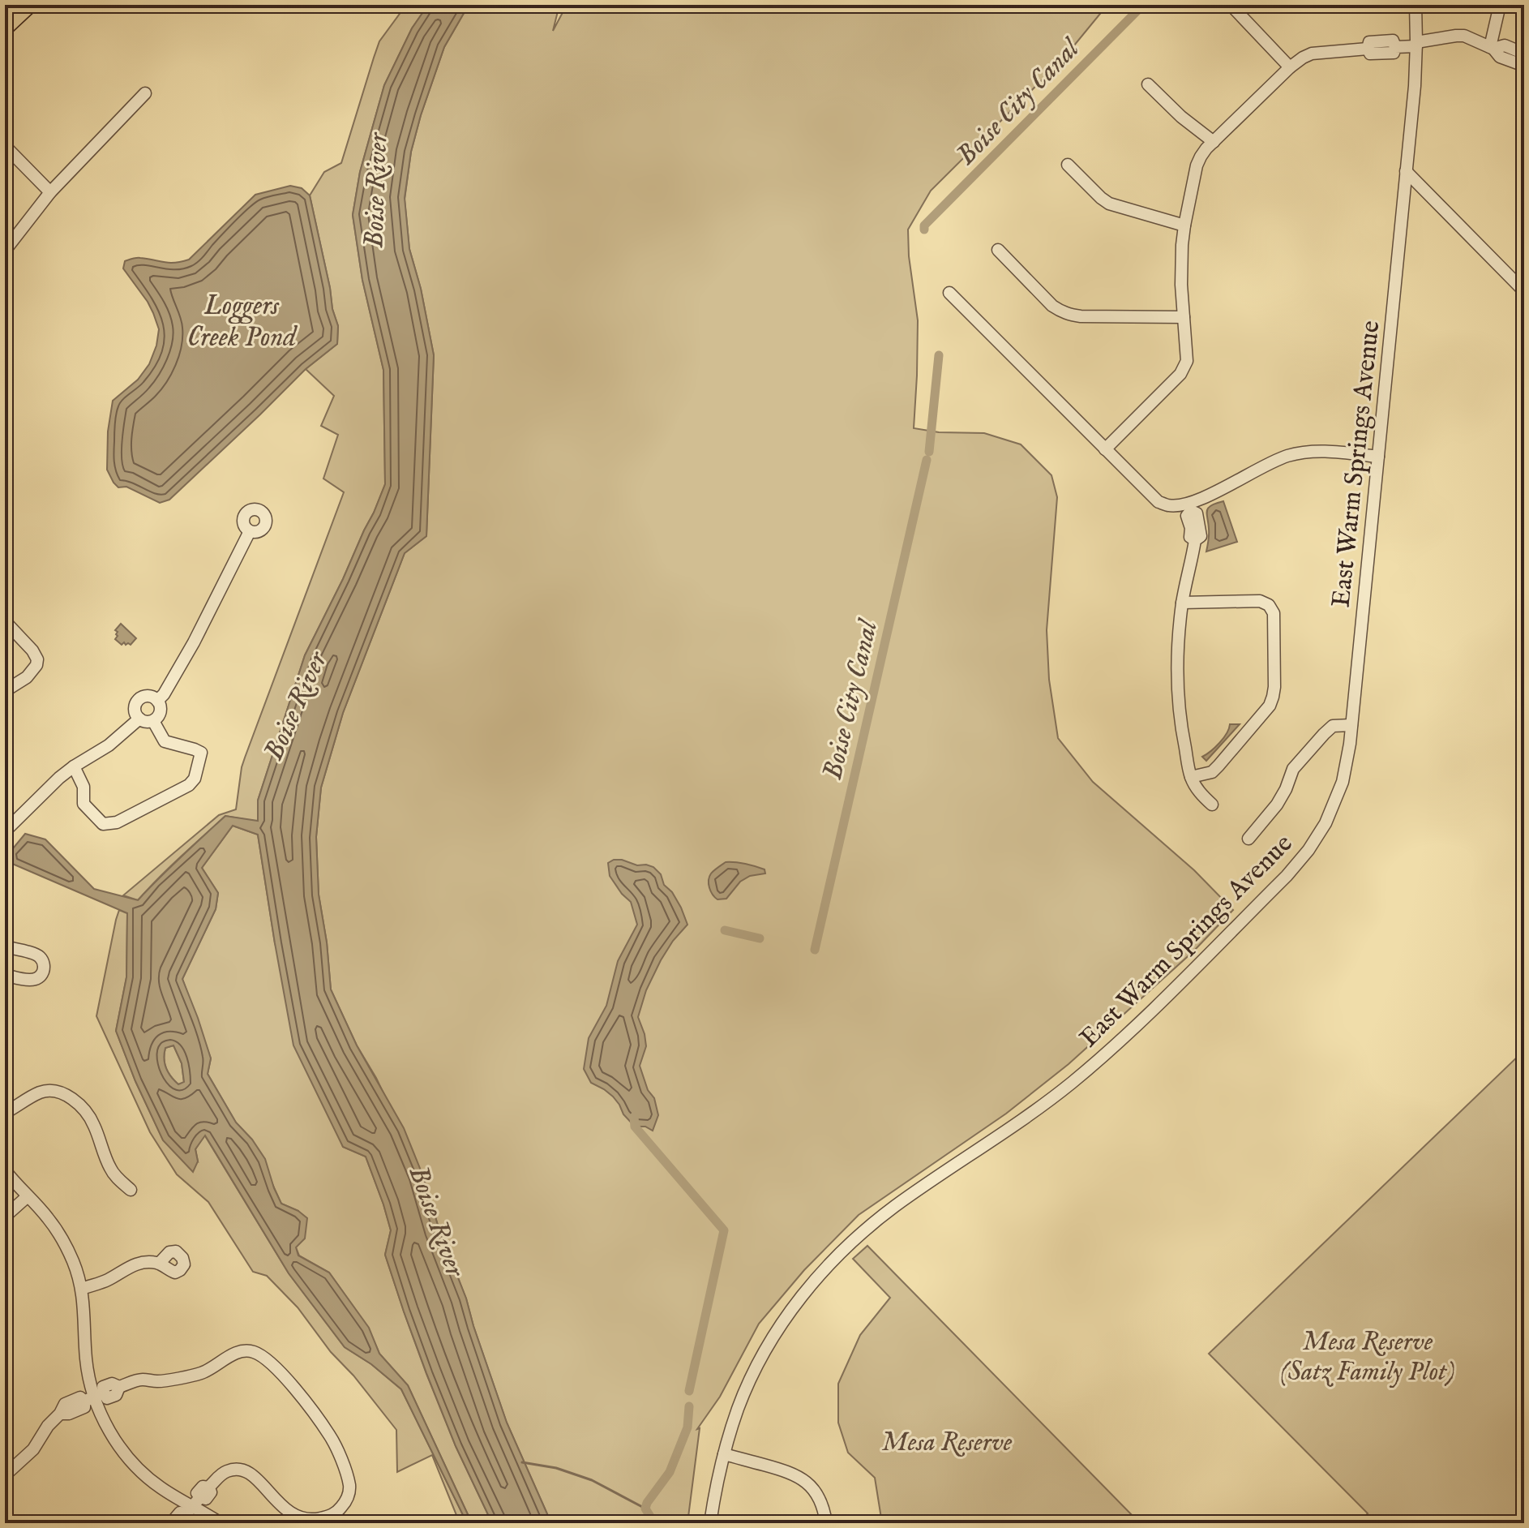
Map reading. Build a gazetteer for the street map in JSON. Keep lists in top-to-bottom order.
{
  "streets": {
    "street": ["East Warm Springs Avenue"]
  },
  "water": ["Boise City Canal", "Boise River", "Loggers Creek Pond"],
  "parks": ["Mesa Reserve (Satz Family Plot)", "Mesa Reserve"]
}
